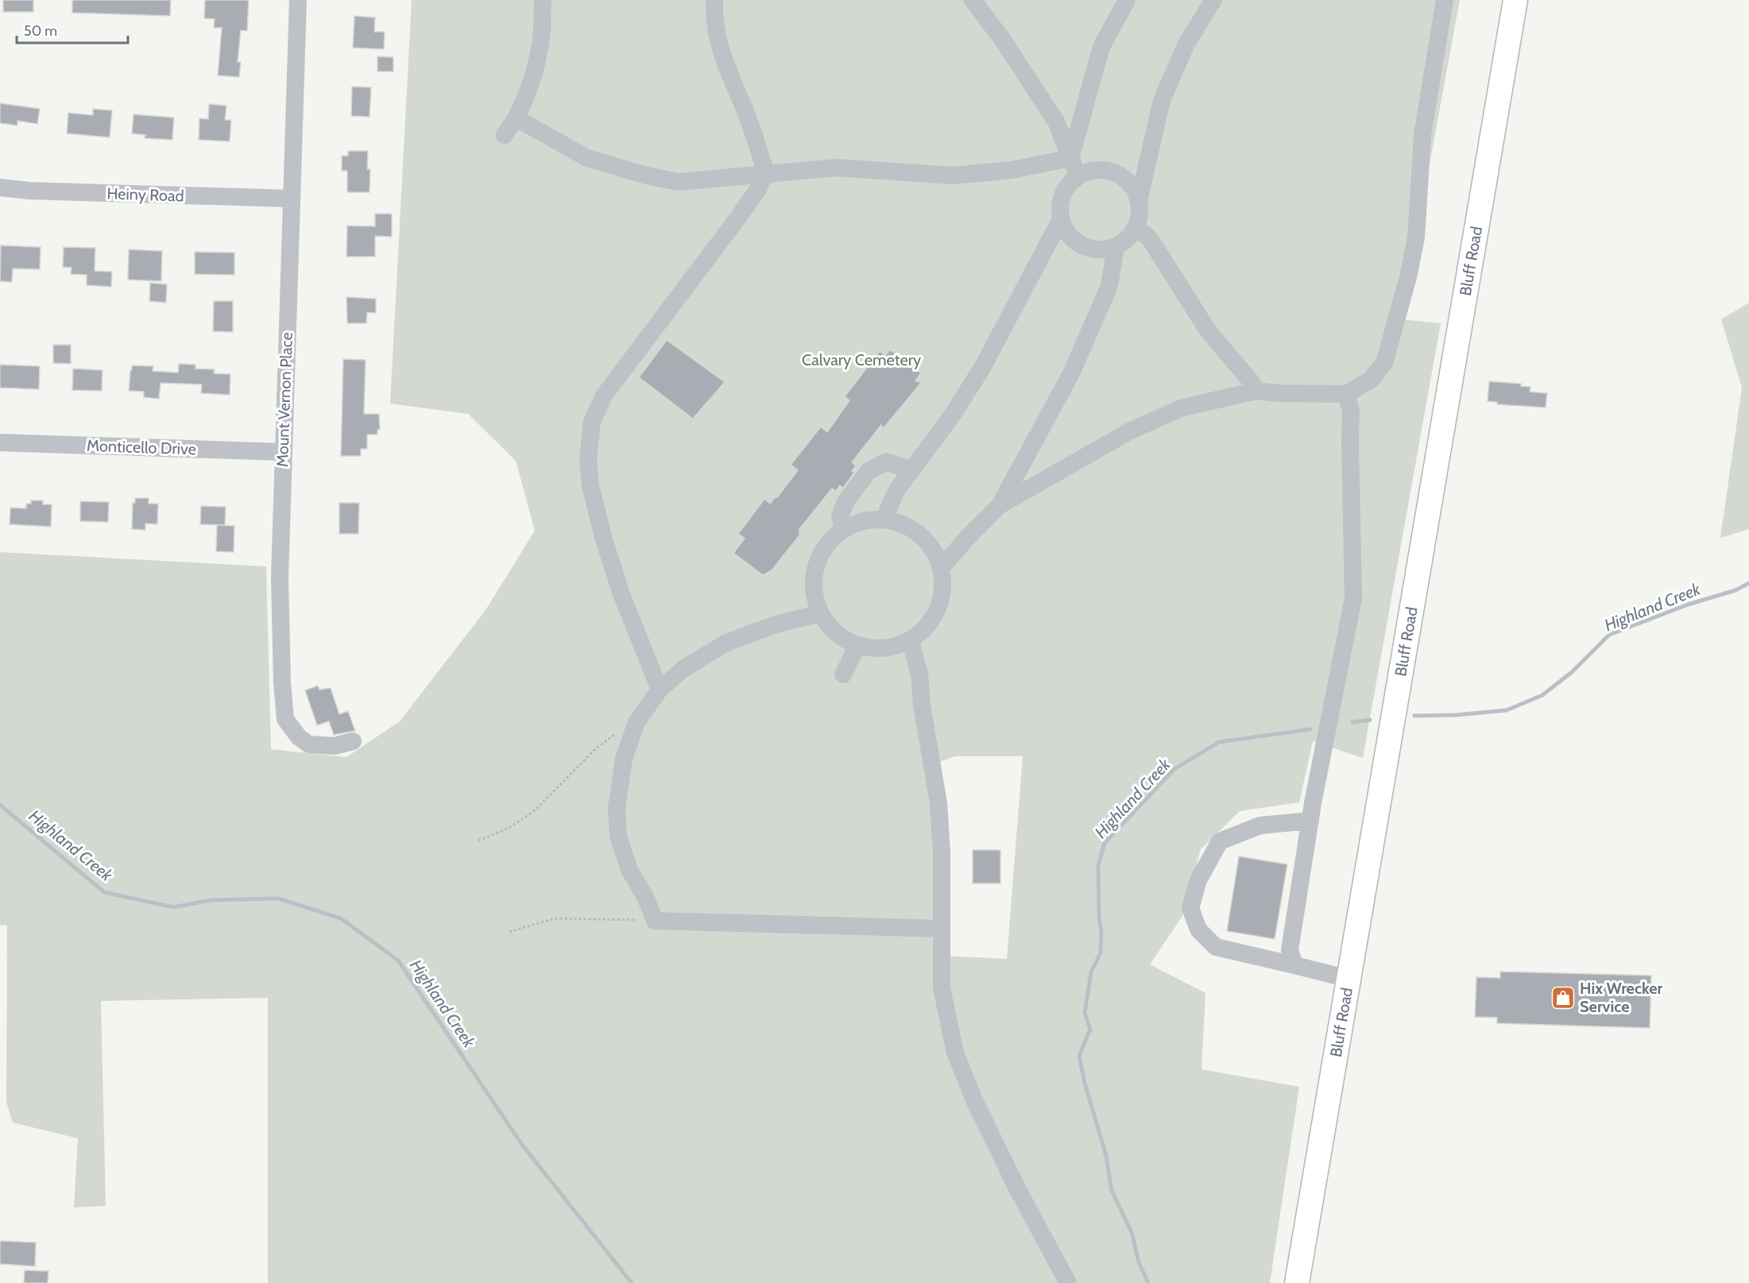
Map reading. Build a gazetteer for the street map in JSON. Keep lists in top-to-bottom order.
{
  "streets": {
    "main road": ["Bluff Road"],
    "street": ["Heiny Road", "Mount Vernon Place", "Monticello Drive"]
  },
  "crossings": [
    ["Heiny Road", "Mount Vernon Place"],
    ["Mount Vernon Place", "Monticello Drive"]
  ],
  "water": ["Highland Creek"],
  "parks": ["Calvary Cemetery"],
  "places": {
    "shop": ["Hix Wrecker Service"]
  },
  "scale_bar": "50 m"
}
